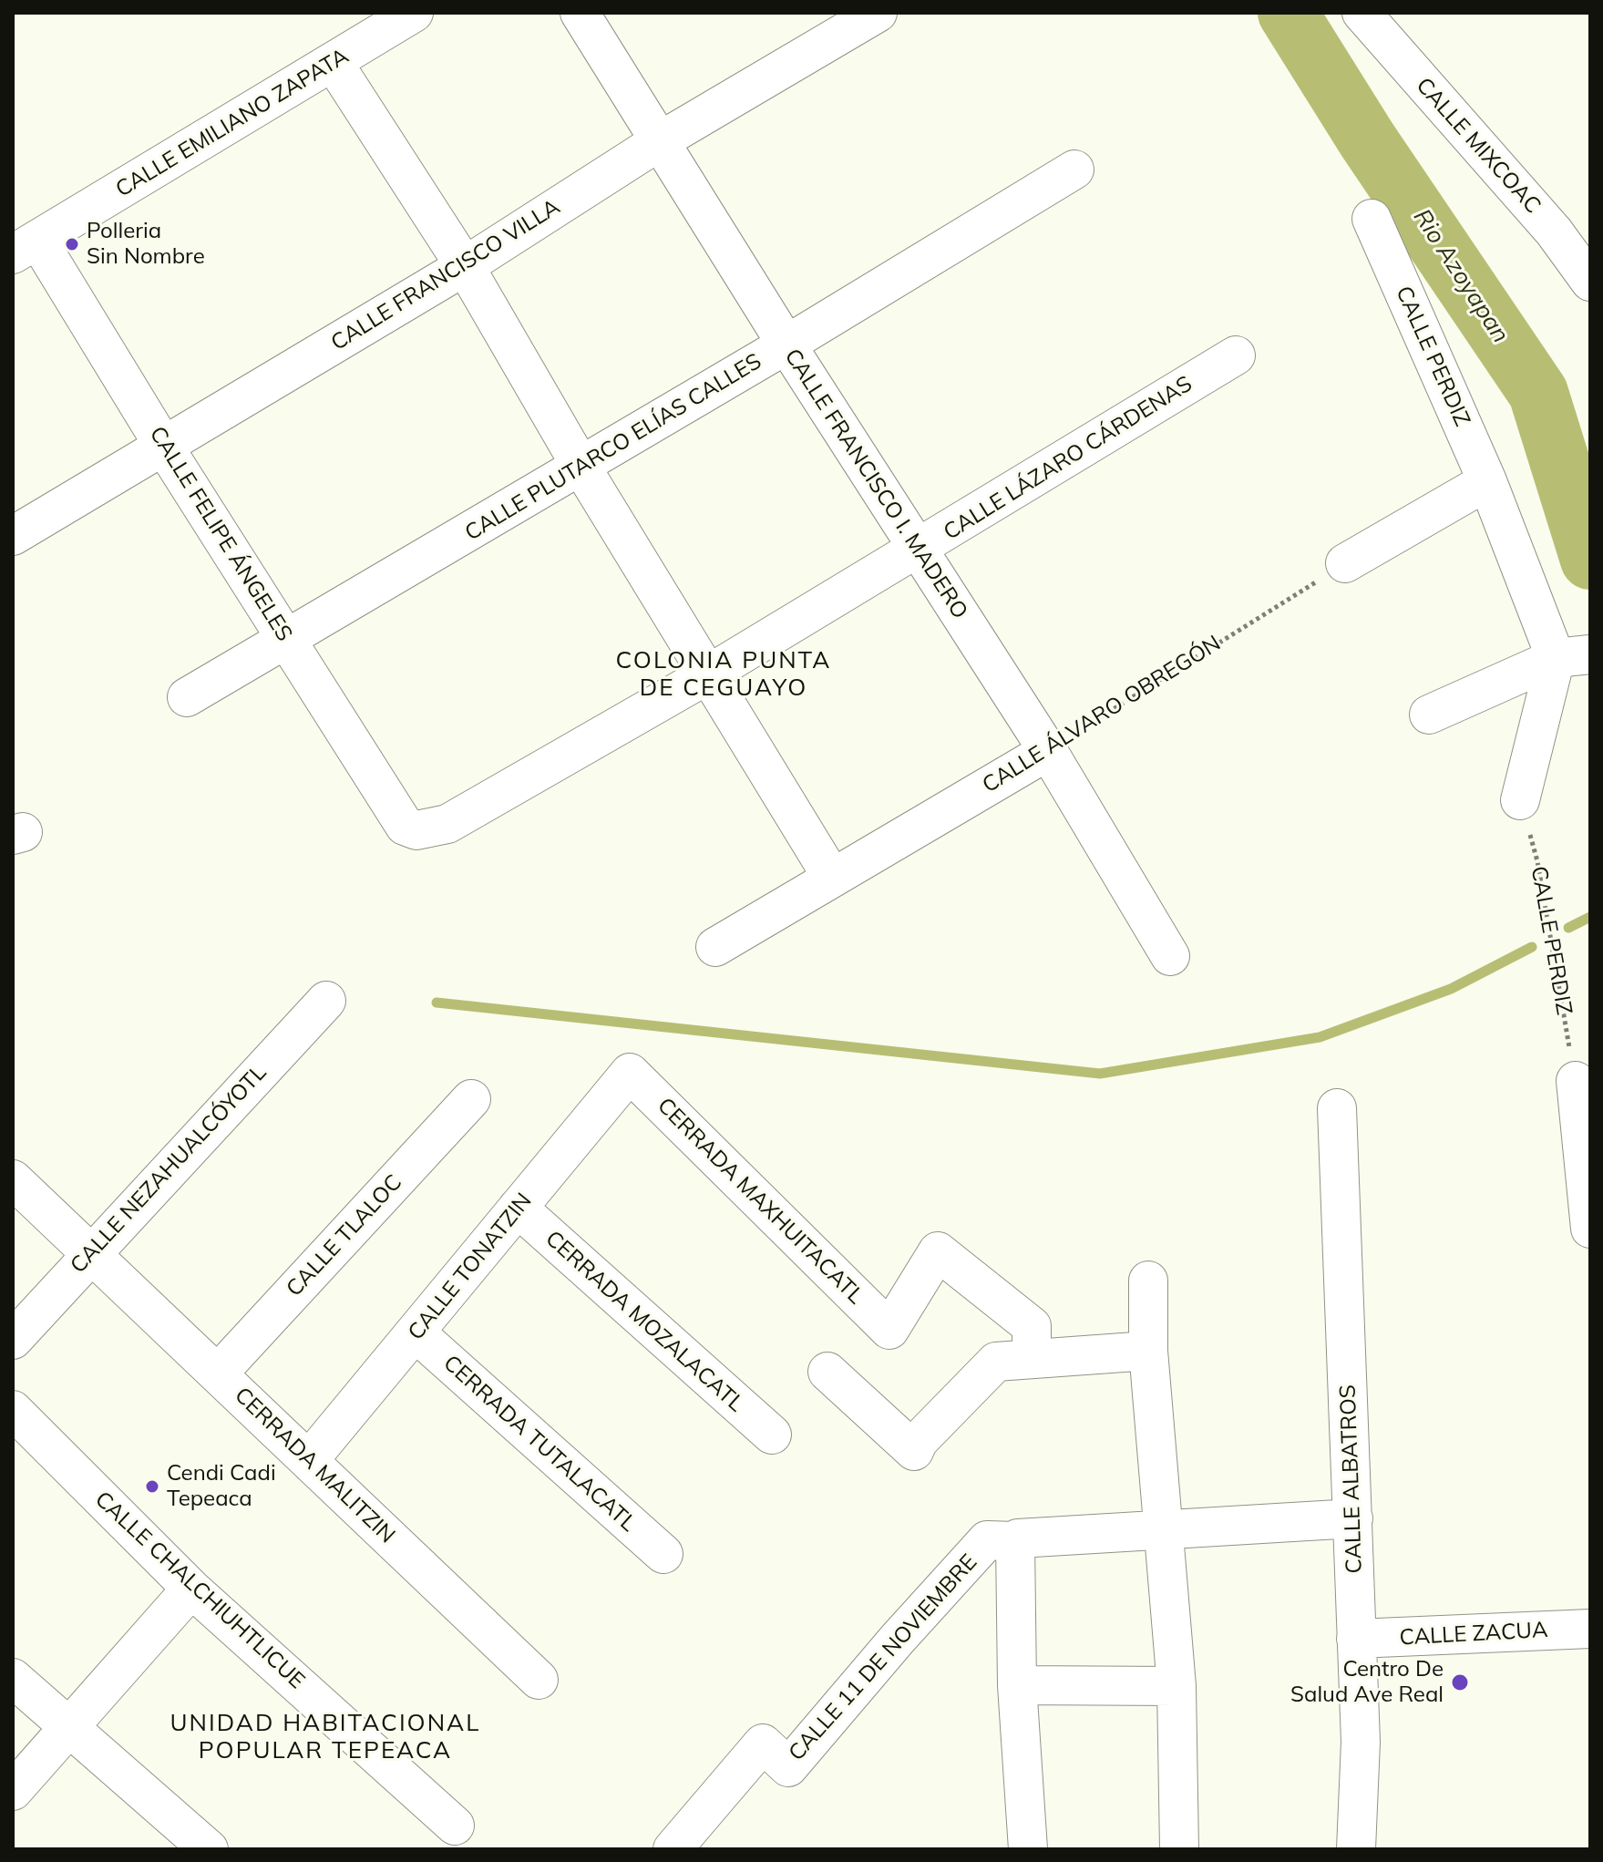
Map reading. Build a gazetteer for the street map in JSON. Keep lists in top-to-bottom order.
{
  "streets": {
    "street": [
      "CALLE EMILIANO ZAPATA",
      "CALLE MIXCOAC",
      "CALLE FRANCISCO VILLA",
      "CALLE PERDIZ",
      "CALLE PLUTARCO ELÍAS CALLES",
      "CALLE LÁZARO CÁRDENAS",
      "CALLE FRANCISCO I. MADERO",
      "CALLE FELIPE ÁNGELES",
      "CALLE ÁLVARO OBREGÓN",
      "CALLE NEZAHUALCÓYOTL",
      "CERRADA MAXHUITACATL",
      "CALLE TLALOC",
      "CALLE TONATZIN",
      "CERRADA MOZALACATL",
      "CERRADA TUTALACATL",
      "CERRADA MALITZIN",
      "CALLE ALBATROS",
      "CALLE CHALCHIUHTLICUE",
      "CALLE ZACUA",
      "CALLE 11 DE NOVIEMBRE"
    ]
  },
  "crossings": [
    ["CALLE EMILIANO ZAPATA", "CALLE FELIPE ÁNGELES"],
    ["CALLE FRANCISCO VILLA", "CALLE FRANCISCO I. MADERO"],
    ["CALLE FRANCISCO VILLA", "CALLE FELIPE ÁNGELES"],
    ["CALLE PLUTARCO ELÍAS CALLES", "CALLE FRANCISCO I. MADERO"],
    ["CALLE PLUTARCO ELÍAS CALLES", "CALLE FELIPE ÁNGELES"],
    ["CALLE LÁZARO CÁRDENAS", "CALLE FRANCISCO I. MADERO"],
    ["CALLE LÁZARO CÁRDENAS", "CALLE FELIPE ÁNGELES"],
    ["CALLE FRANCISCO I. MADERO", "CALLE ÁLVARO OBREGÓN"],
    ["CALLE NEZAHUALCÓYOTL", "CERRADA MALITZIN"],
    ["CERRADA MAXHUITACATL", "CALLE TONATZIN"],
    ["CALLE TLALOC", "CERRADA MALITZIN"],
    ["CALLE TONATZIN", "CERRADA MOZALACATL"],
    ["CALLE TONATZIN", "CERRADA TUTALACATL"],
    ["CALLE TONATZIN", "CERRADA MALITZIN"],
    ["CALLE ALBATROS", "CALLE ZACUA"]
  ],
  "districts": ["COLONIA PUNTA DE CEGUAYO", "UNIDAD HABITACIONAL POPULAR TEPEACA"],
  "water": ["Rio Azoyapan"],
  "places": ["Polleria Sin Nombre", "Cendi Cadi Tepeaca", "Centro De Salud Ave Real"]
}
